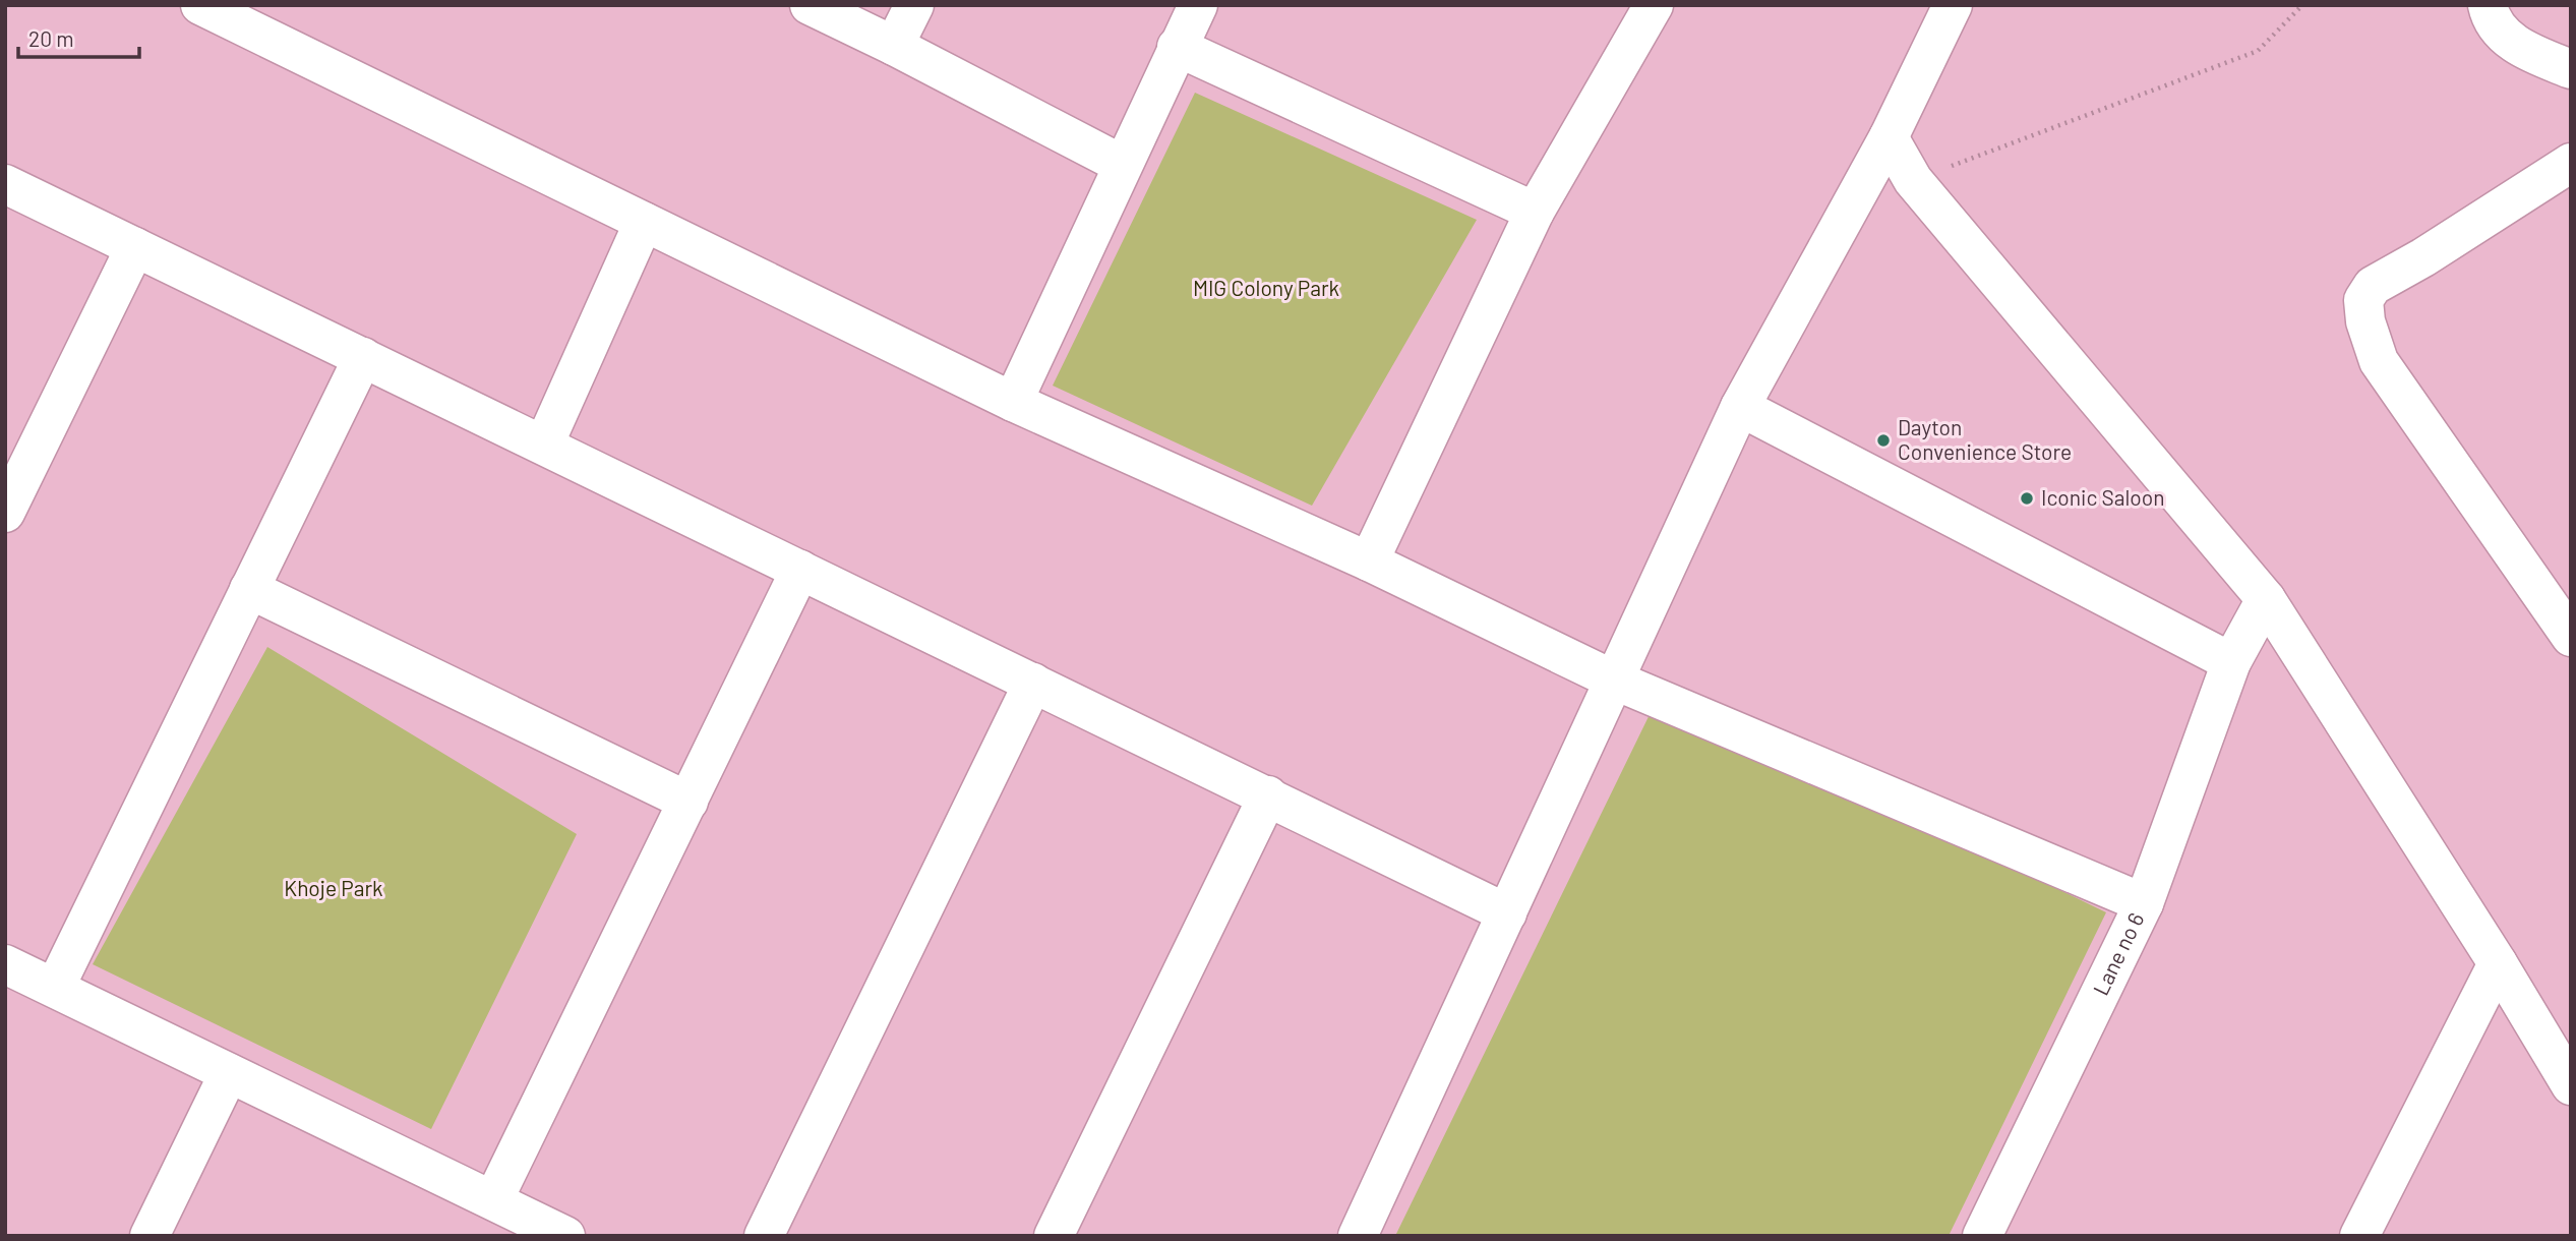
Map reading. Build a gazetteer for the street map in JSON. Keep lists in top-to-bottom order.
{
  "streets": {
    "street": ["Lane no 6"]
  },
  "parks": ["MIG Colony Park", "Khoje Park"],
  "places": ["Dayton Convenience Store", "Iconic Saloon"],
  "scale_bar": "20 m"
}
